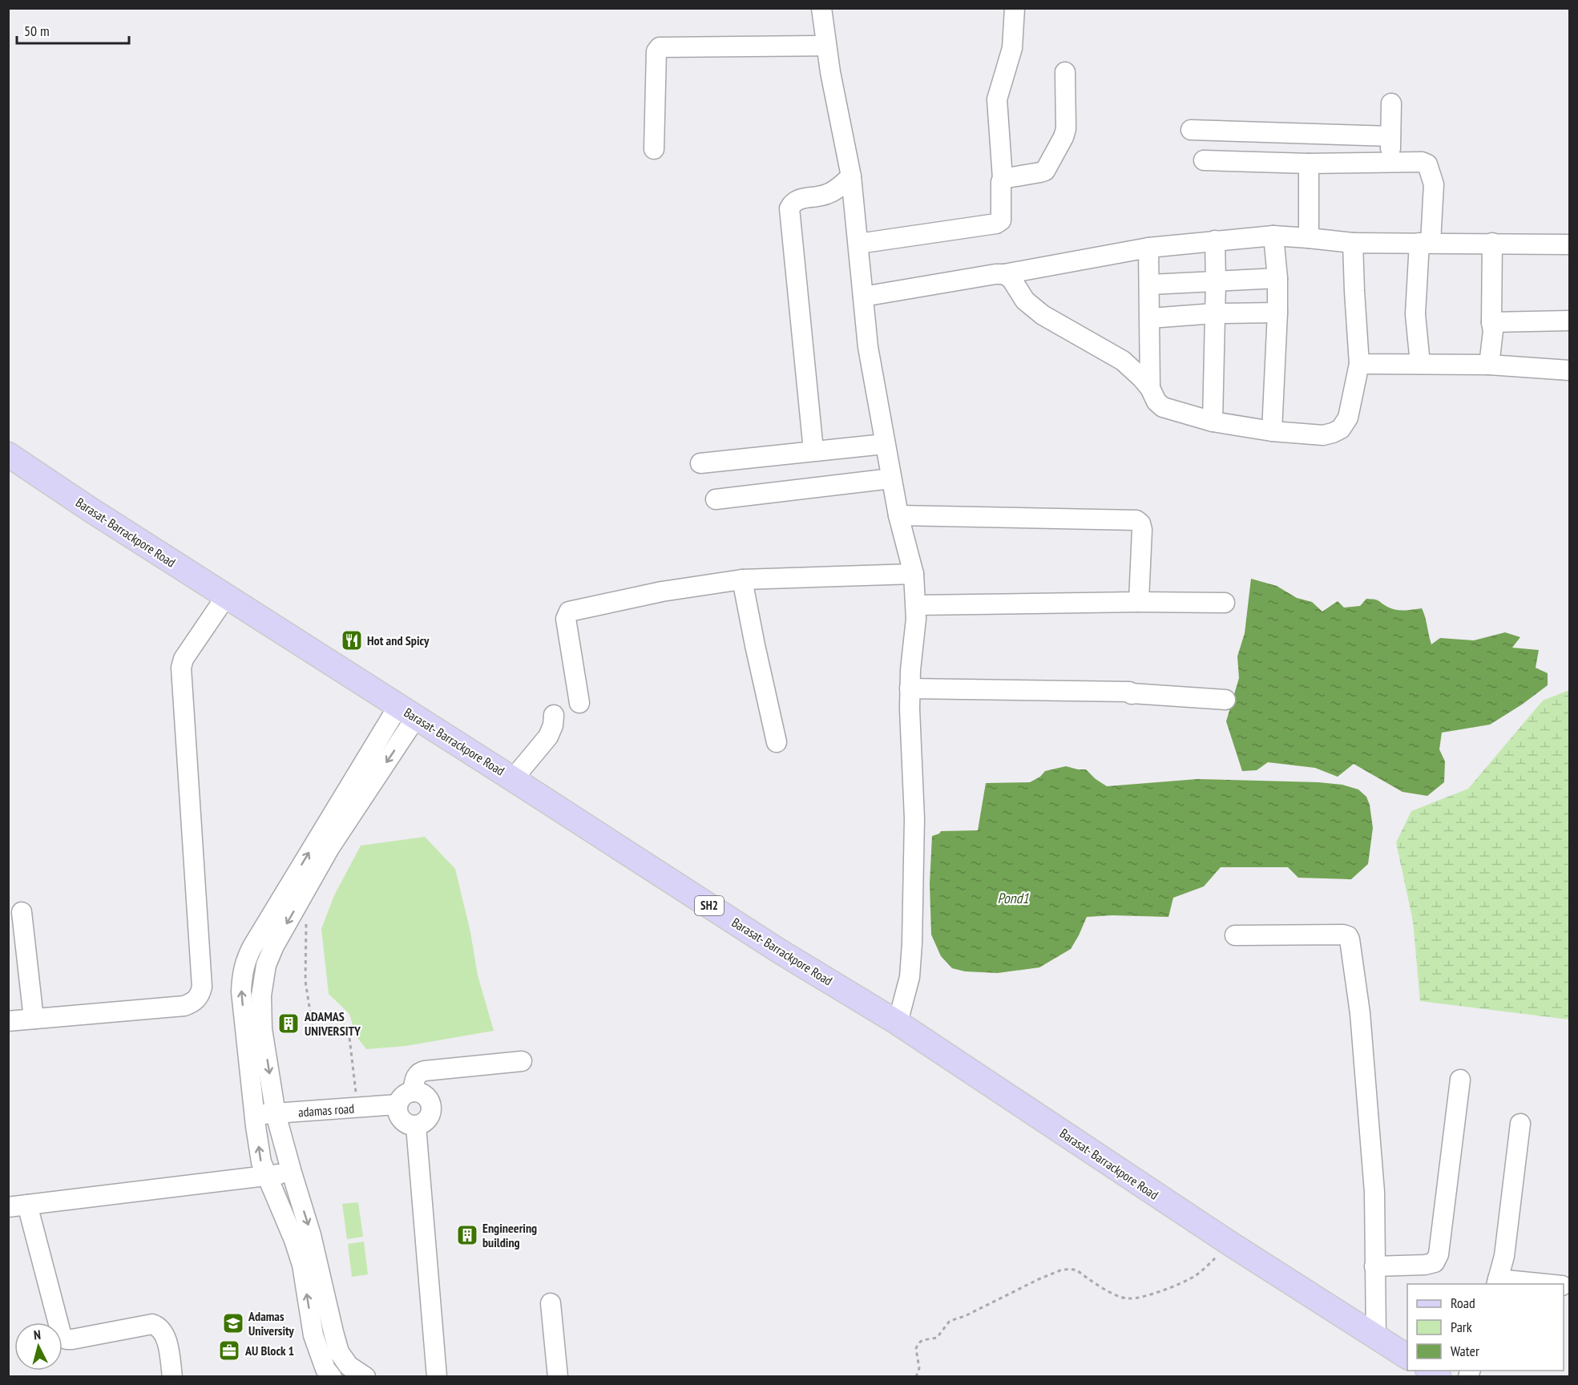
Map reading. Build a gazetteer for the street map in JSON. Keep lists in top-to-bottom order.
{
  "streets": {
    "main road": ["Barasat- Barrackpore Road", "SH2"],
    "street": ["adamas road"]
  },
  "water": ["Pond1"],
  "places": {
    "restaurant": ["Hot and Spicy"],
    "building": ["ADAMAS UNIVERSITY", "Engineering building"],
    "school or university": ["Adamas University"],
    "office": ["AU Block 1"]
  },
  "legend": ["Road", "Park", "Water"],
  "scale_bar": "50 m",
  "north": "top"
}
